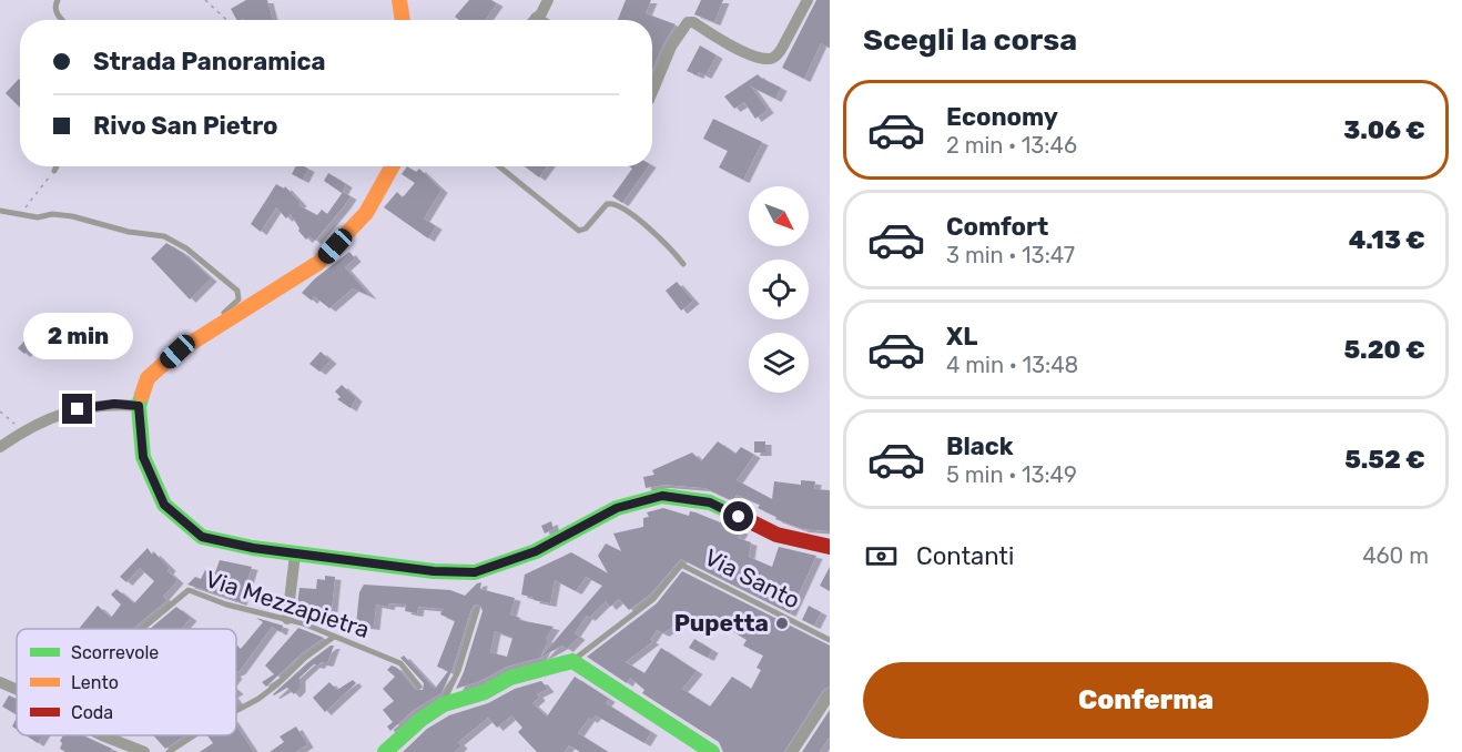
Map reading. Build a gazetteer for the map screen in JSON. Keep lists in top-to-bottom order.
{
  "streets": {
    "lane": ["Via Santo", "Via Mezzapietra"]
  },
  "places": ["Pupetta"],
  "legend": ["Scorrevole", "Lento", "Coda"],
  "north": "bottom right",
  "page": {
    "heading": "Scegli la corsa",
    "banner": ["Strada Panoramica", "Rivo San Pietro"],
    "list": [
      {
        "name": "Economy",
        "note": "2 min · 13:46",
        "value": "3.06 €"
      },
      {
        "name": "Comfort",
        "note": "3 min · 13:47",
        "value": "4.13 €"
      },
      {
        "name": "XL",
        "note": "4 min · 13:48",
        "value": "5.20 €"
      },
      {
        "name": "Black",
        "note": "5 min · 13:49",
        "value": "5.52 €"
      }
    ],
    "bubble": "2 min",
    "pay": ["Contanti", "460 m"],
    "buttons": "Conferma"
  }
}
